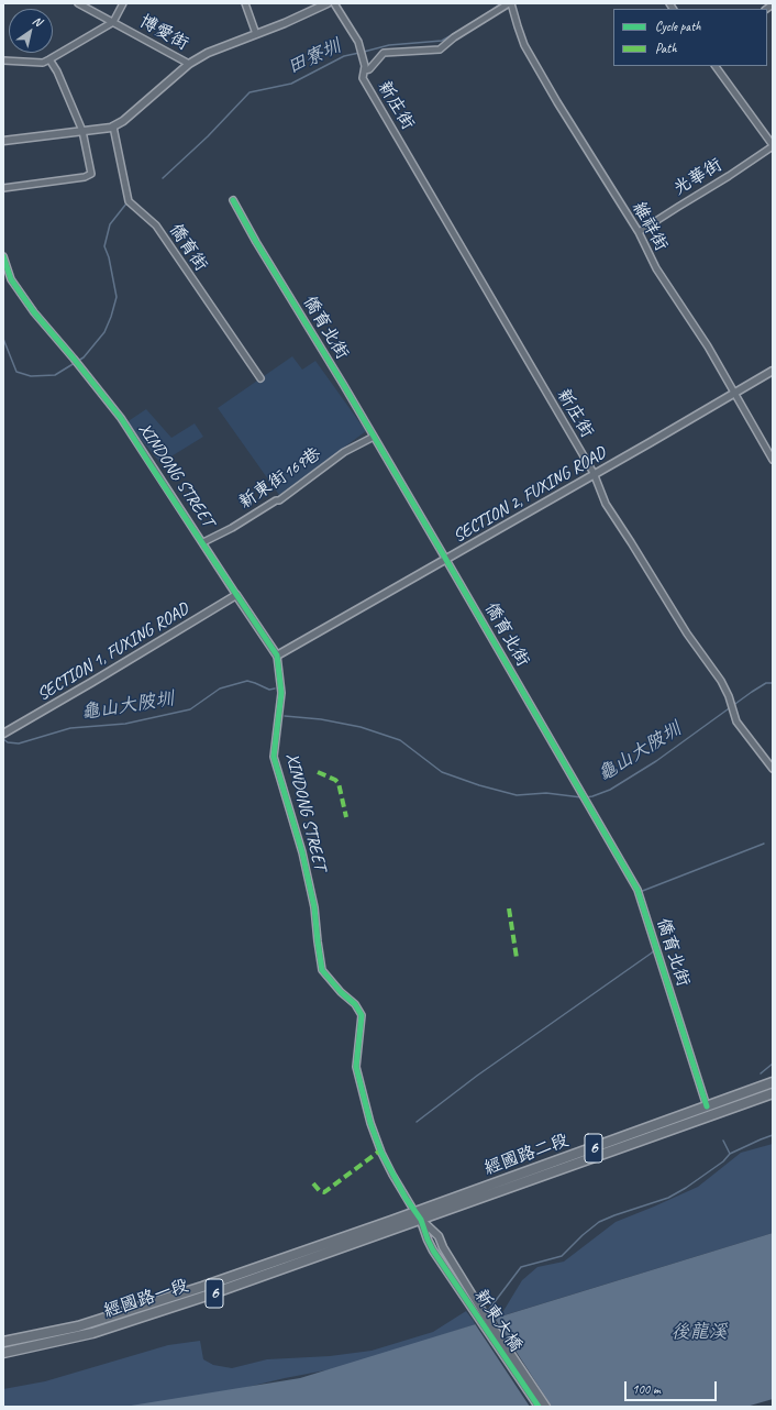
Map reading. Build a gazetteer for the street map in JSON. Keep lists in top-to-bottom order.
{
  "streets": {
    "main road": ["6", "經國路二段", "經國路一段"],
    "street": [
      "博愛街",
      "新庄街",
      "光華街",
      "維祥街",
      "僑育街",
      "僑育北街",
      "XINDONG STREET",
      "新東街169巷",
      "SECTION 2, FUXING ROAD",
      "SECTION 1, FUXING ROAD",
      "新東大橋"
    ]
  },
  "crossings": [
    ["新庄街", "SECTION 2, FUXING ROAD"],
    ["光華街", "維祥街"],
    ["維祥街", "SECTION 2, FUXING ROAD"],
    ["僑育北街", "新東街169巷"],
    ["僑育北街", "SECTION 2, FUXING ROAD"],
    ["僑育北街", "經國路二段"],
    ["XINDONG STREET", "新東街169巷"],
    ["XINDONG STREET", "SECTION 2, FUXING ROAD"],
    ["XINDONG STREET", "SECTION 1, FUXING ROAD"],
    ["XINDONG STREET", "經國路二段"],
    ["XINDONG STREET", "經國路一段"],
    ["XINDONG STREET", "新東大橋"],
    ["經國路二段", "經國路一段"],
    ["經國路二段", "新東大橋"],
    ["經國路一段", "新東大橋"]
  ],
  "water": ["田寮圳", "龜山大陂圳", "後龍溪"],
  "legend": ["Cycle path", "Path"],
  "scale_bar": "100 m",
  "north": "top right"
}
